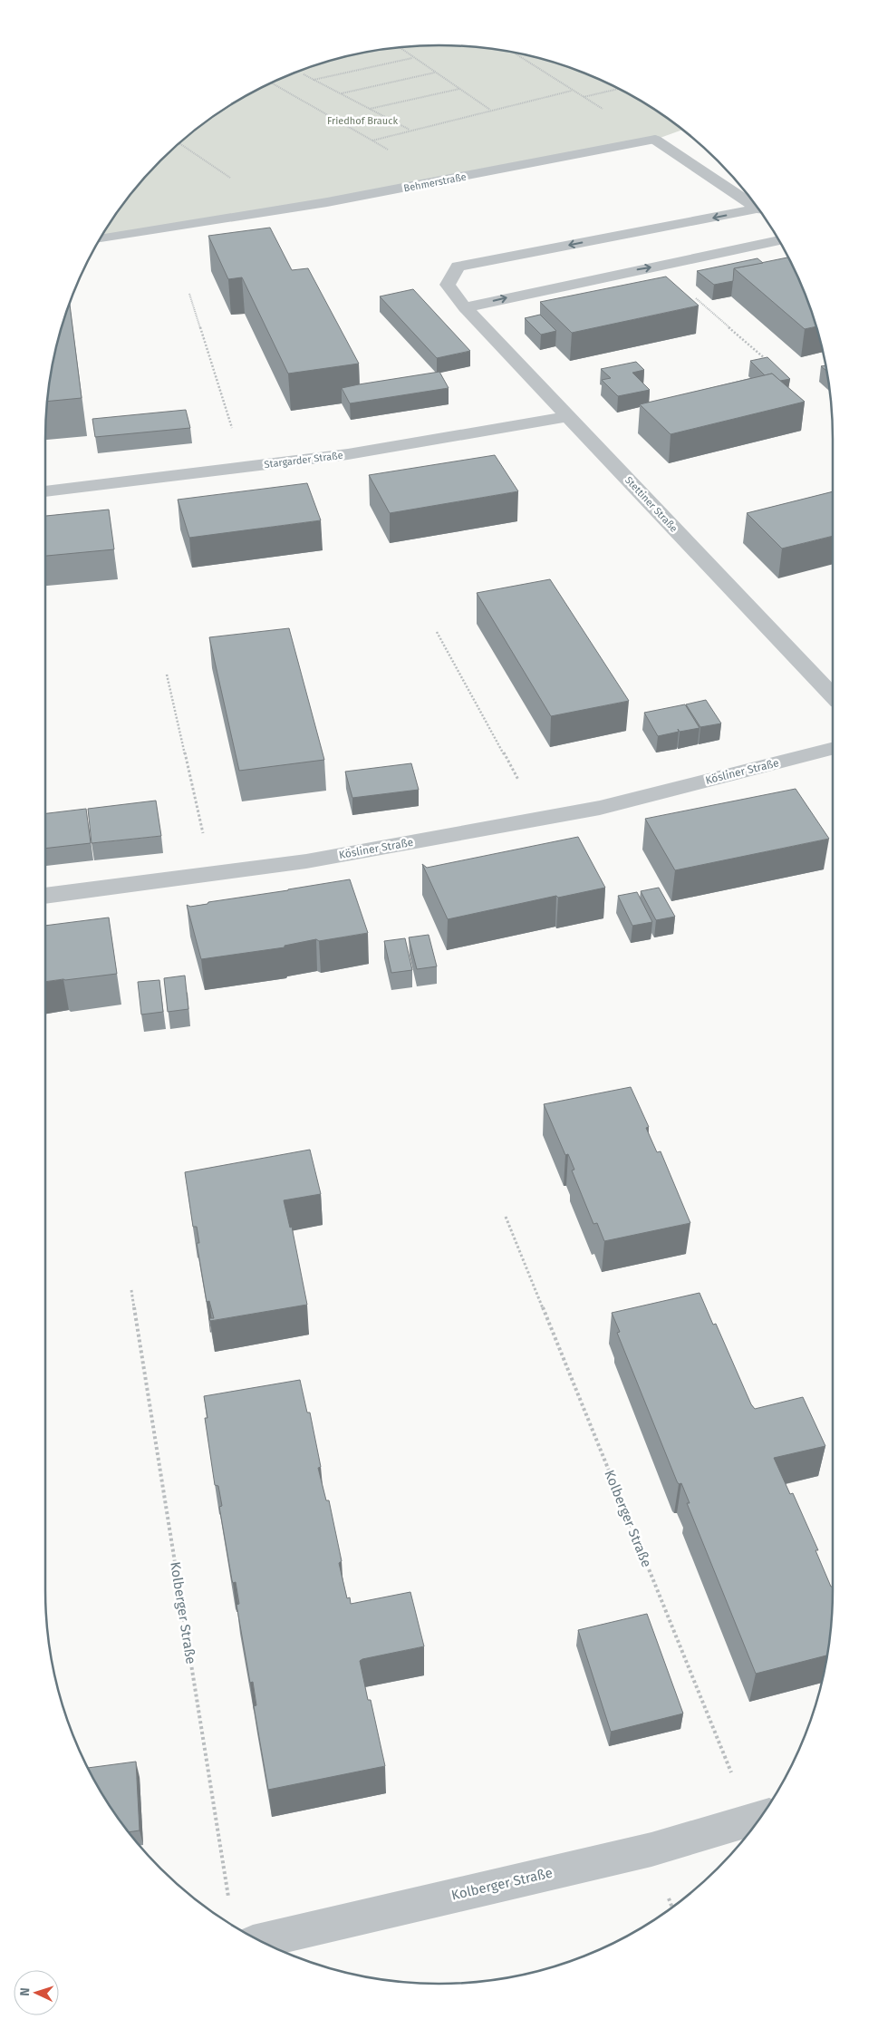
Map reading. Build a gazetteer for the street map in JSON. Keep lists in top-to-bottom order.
{
  "streets": {
    "street": [
      "Stargarder Straße",
      "Stettiner Straße",
      "Kösliner Straße",
      "Kolberger Straße"
    ],
    "lane": ["Behmerstraße"]
  },
  "crossings": [
    ["Stargarder Straße", "Stettiner Straße"]
  ],
  "parks": ["Friedhof Brauck"],
  "north": "left"
}
